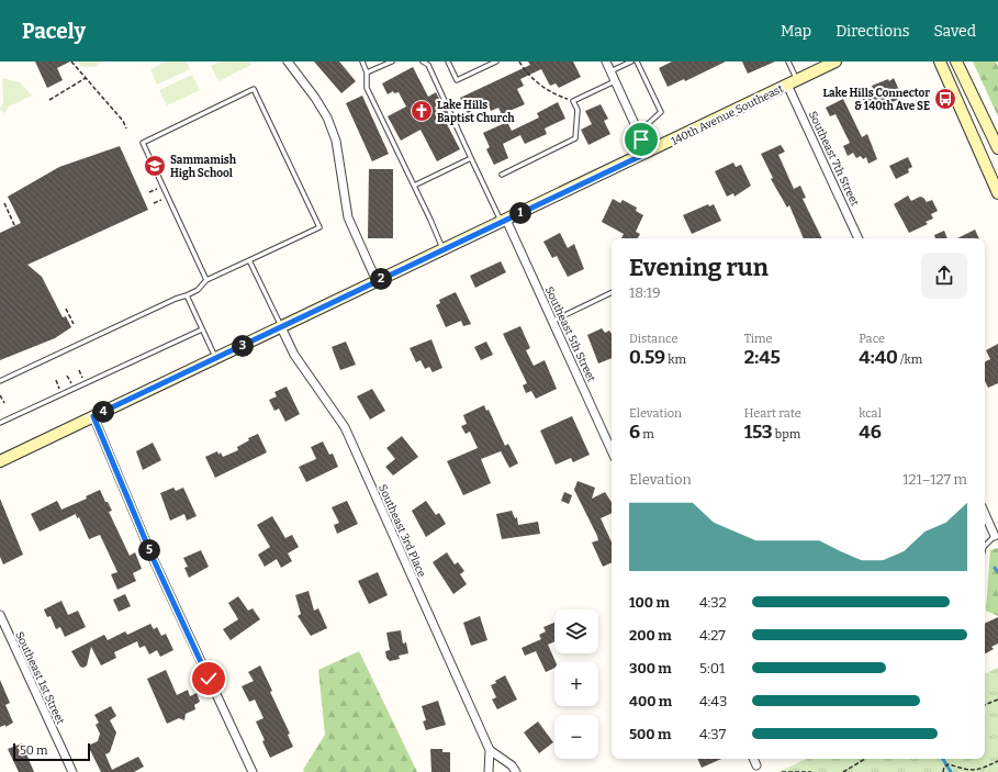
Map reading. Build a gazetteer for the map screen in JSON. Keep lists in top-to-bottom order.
{
  "streets": {
    "street": [
      "140th Avenue Southeast",
      "Southeast 7th Street",
      "Southeast 5th Street",
      "Southeast 3rd Place",
      "Southeast 1st Street"
    ]
  },
  "crossings": [
    ["140th Avenue Southeast", "Southeast 7th Street"],
    ["140th Avenue Southeast", "Southeast 5th Street"],
    ["140th Avenue Southeast", "Southeast 3rd Place"]
  ],
  "places": {
    "bus stop": ["Lake Hills Connector & 140th Ave SE"],
    "church": ["Lake Hills Baptist Church"],
    "school or university": ["Sammamish High School"]
  },
  "scale_bar": "50 m",
  "page": {
    "header": "Pacely",
    "nav": ["Map", "Directions", "Saved"],
    "pins": [
      "1",
      "2",
      "3",
      "4",
      "5"
    ],
    "heading": ["Evening run", "18:19"],
    "stats": [
      ["Distance", "0.59 km"],
      ["Time", "2:45"],
      ["Pace", "4:40 /km"],
      ["Elevation", "6 m"],
      ["Heart rate", "153 bpm"],
      ["kcal", "46"]
    ],
    "chart": ["Elevation", "121–127 m"],
    "list": [
      {
        "name": "100 m",
        "note": "4:32"
      },
      {
        "name": "200 m",
        "note": "4:27"
      },
      {
        "name": "300 m",
        "note": "5:01"
      },
      {
        "name": "400 m",
        "note": "4:43"
      },
      {
        "name": "500 m",
        "note": "4:37"
      }
    ],
    "map_buttons": ["+", "−"],
    "scale": "50 m"
  }
}
